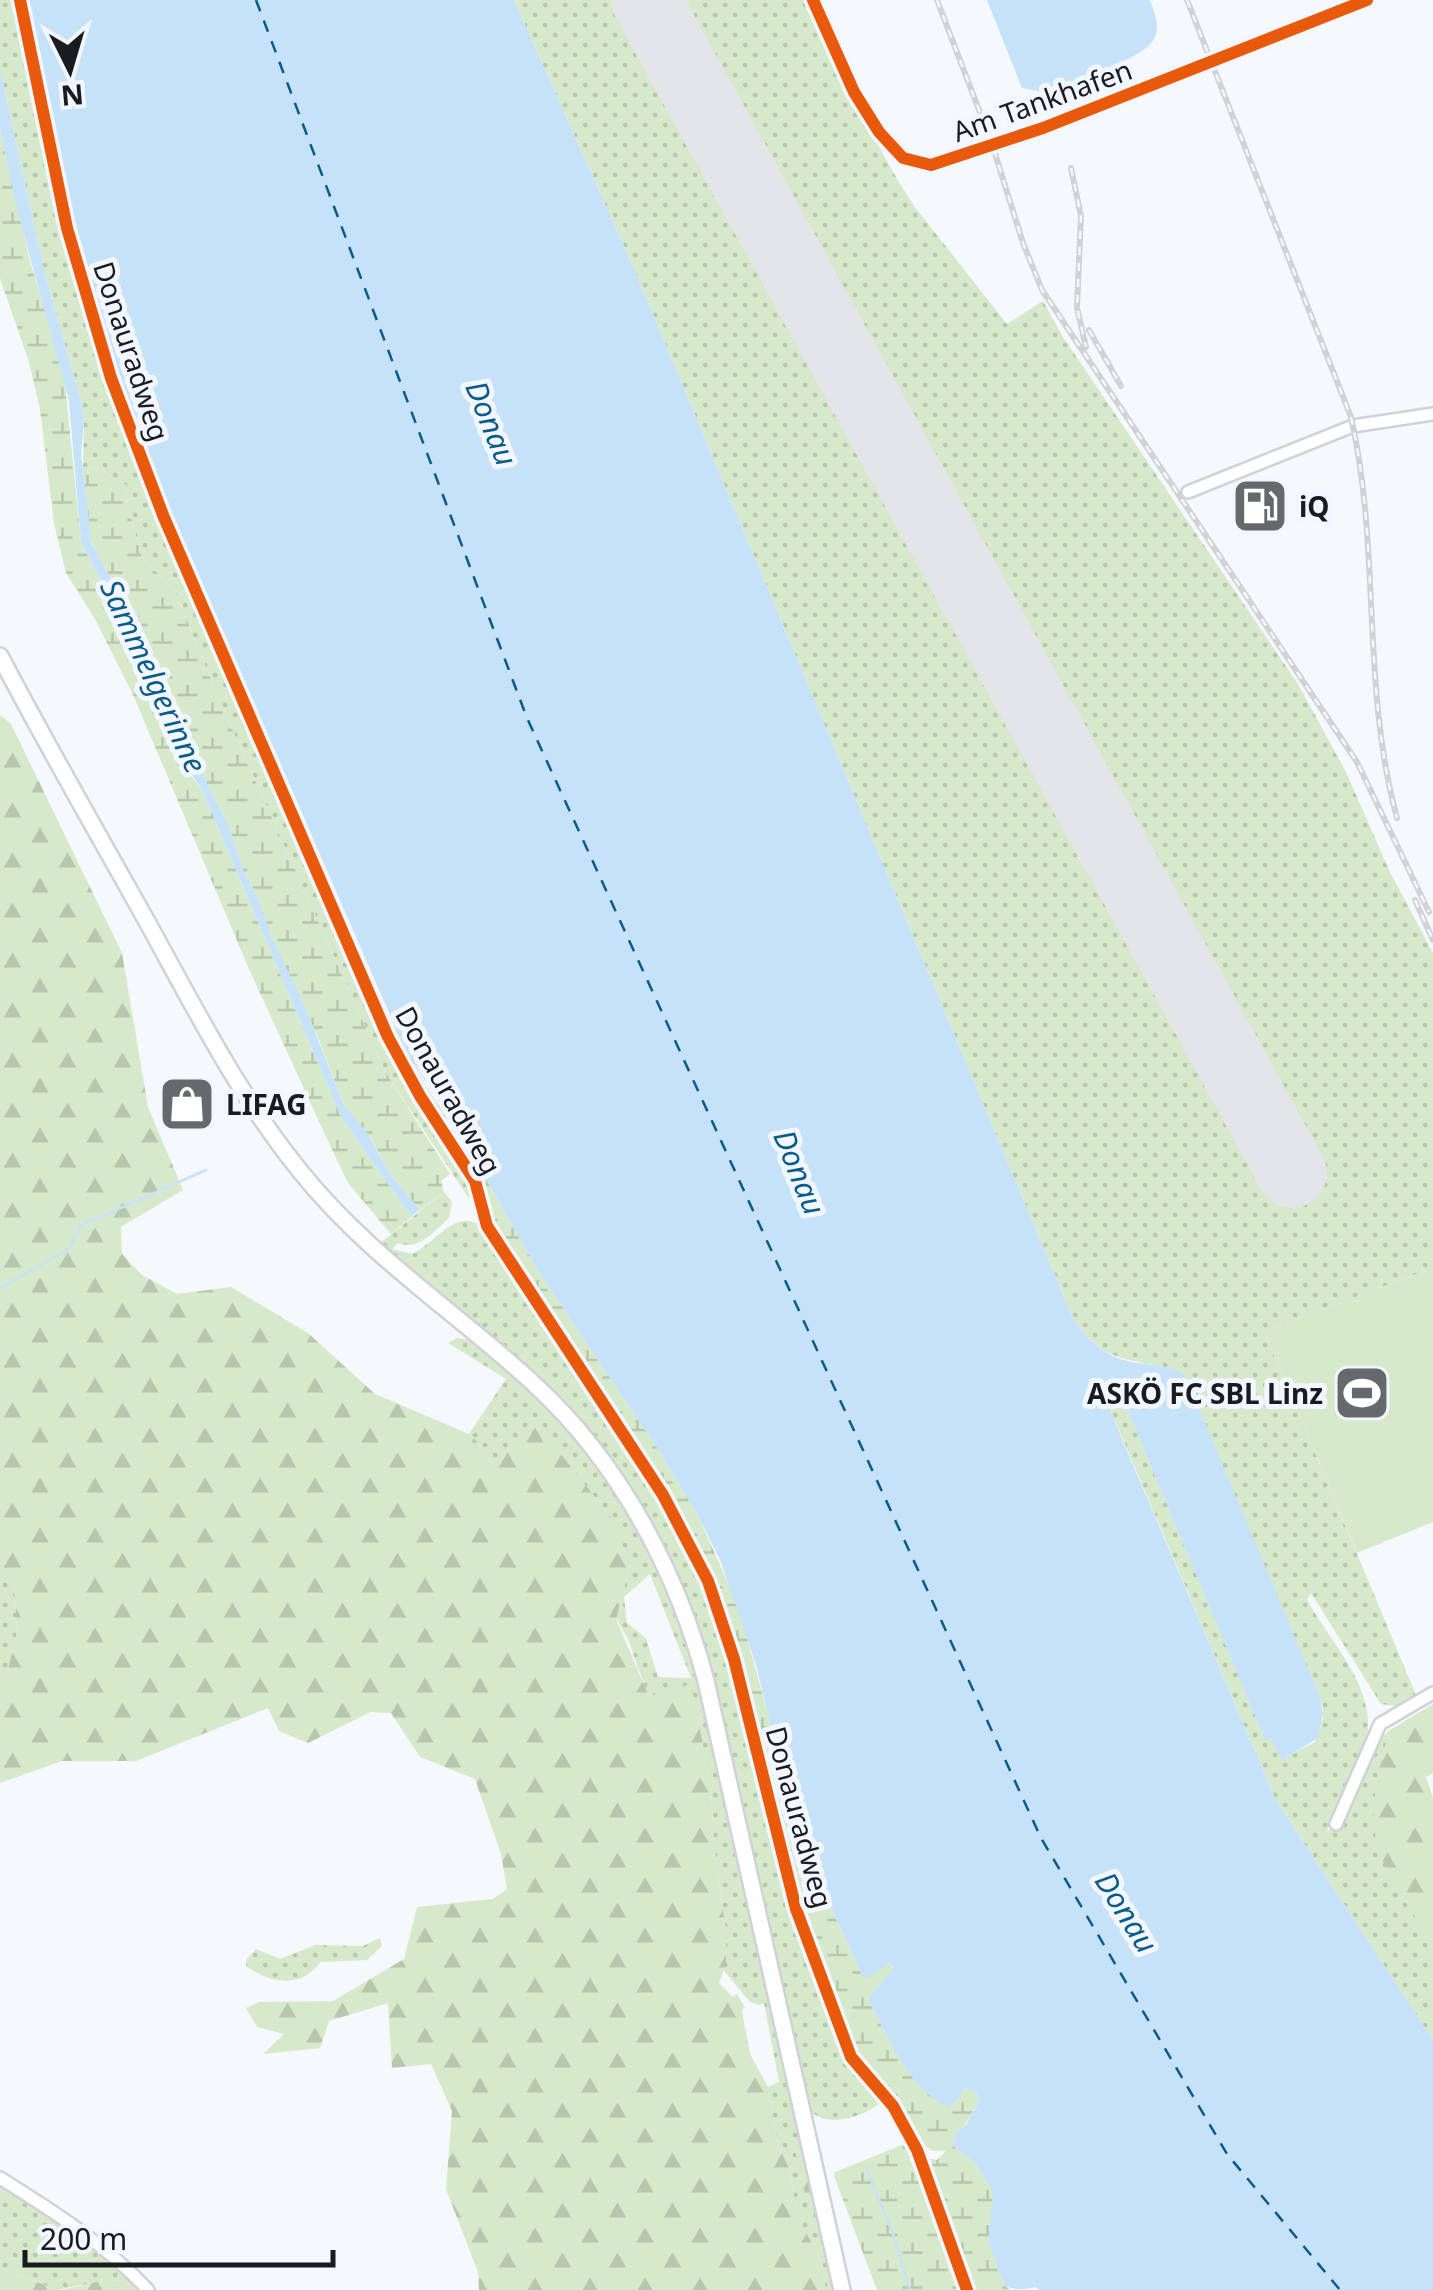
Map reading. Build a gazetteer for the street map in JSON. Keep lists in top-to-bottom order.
{
  "streets": {
    "street": ["Am Tankhafen"],
    "cycle path": ["Donauradweg"]
  },
  "water": ["Donau", "Sammelgerinne"],
  "places": {
    "fuel station": ["iQ"],
    "shop": ["LIFAG"],
    "sports": ["ASKÖ FC SBL Linz"]
  },
  "scale_bar": "200 m",
  "north": "bottom"
}
